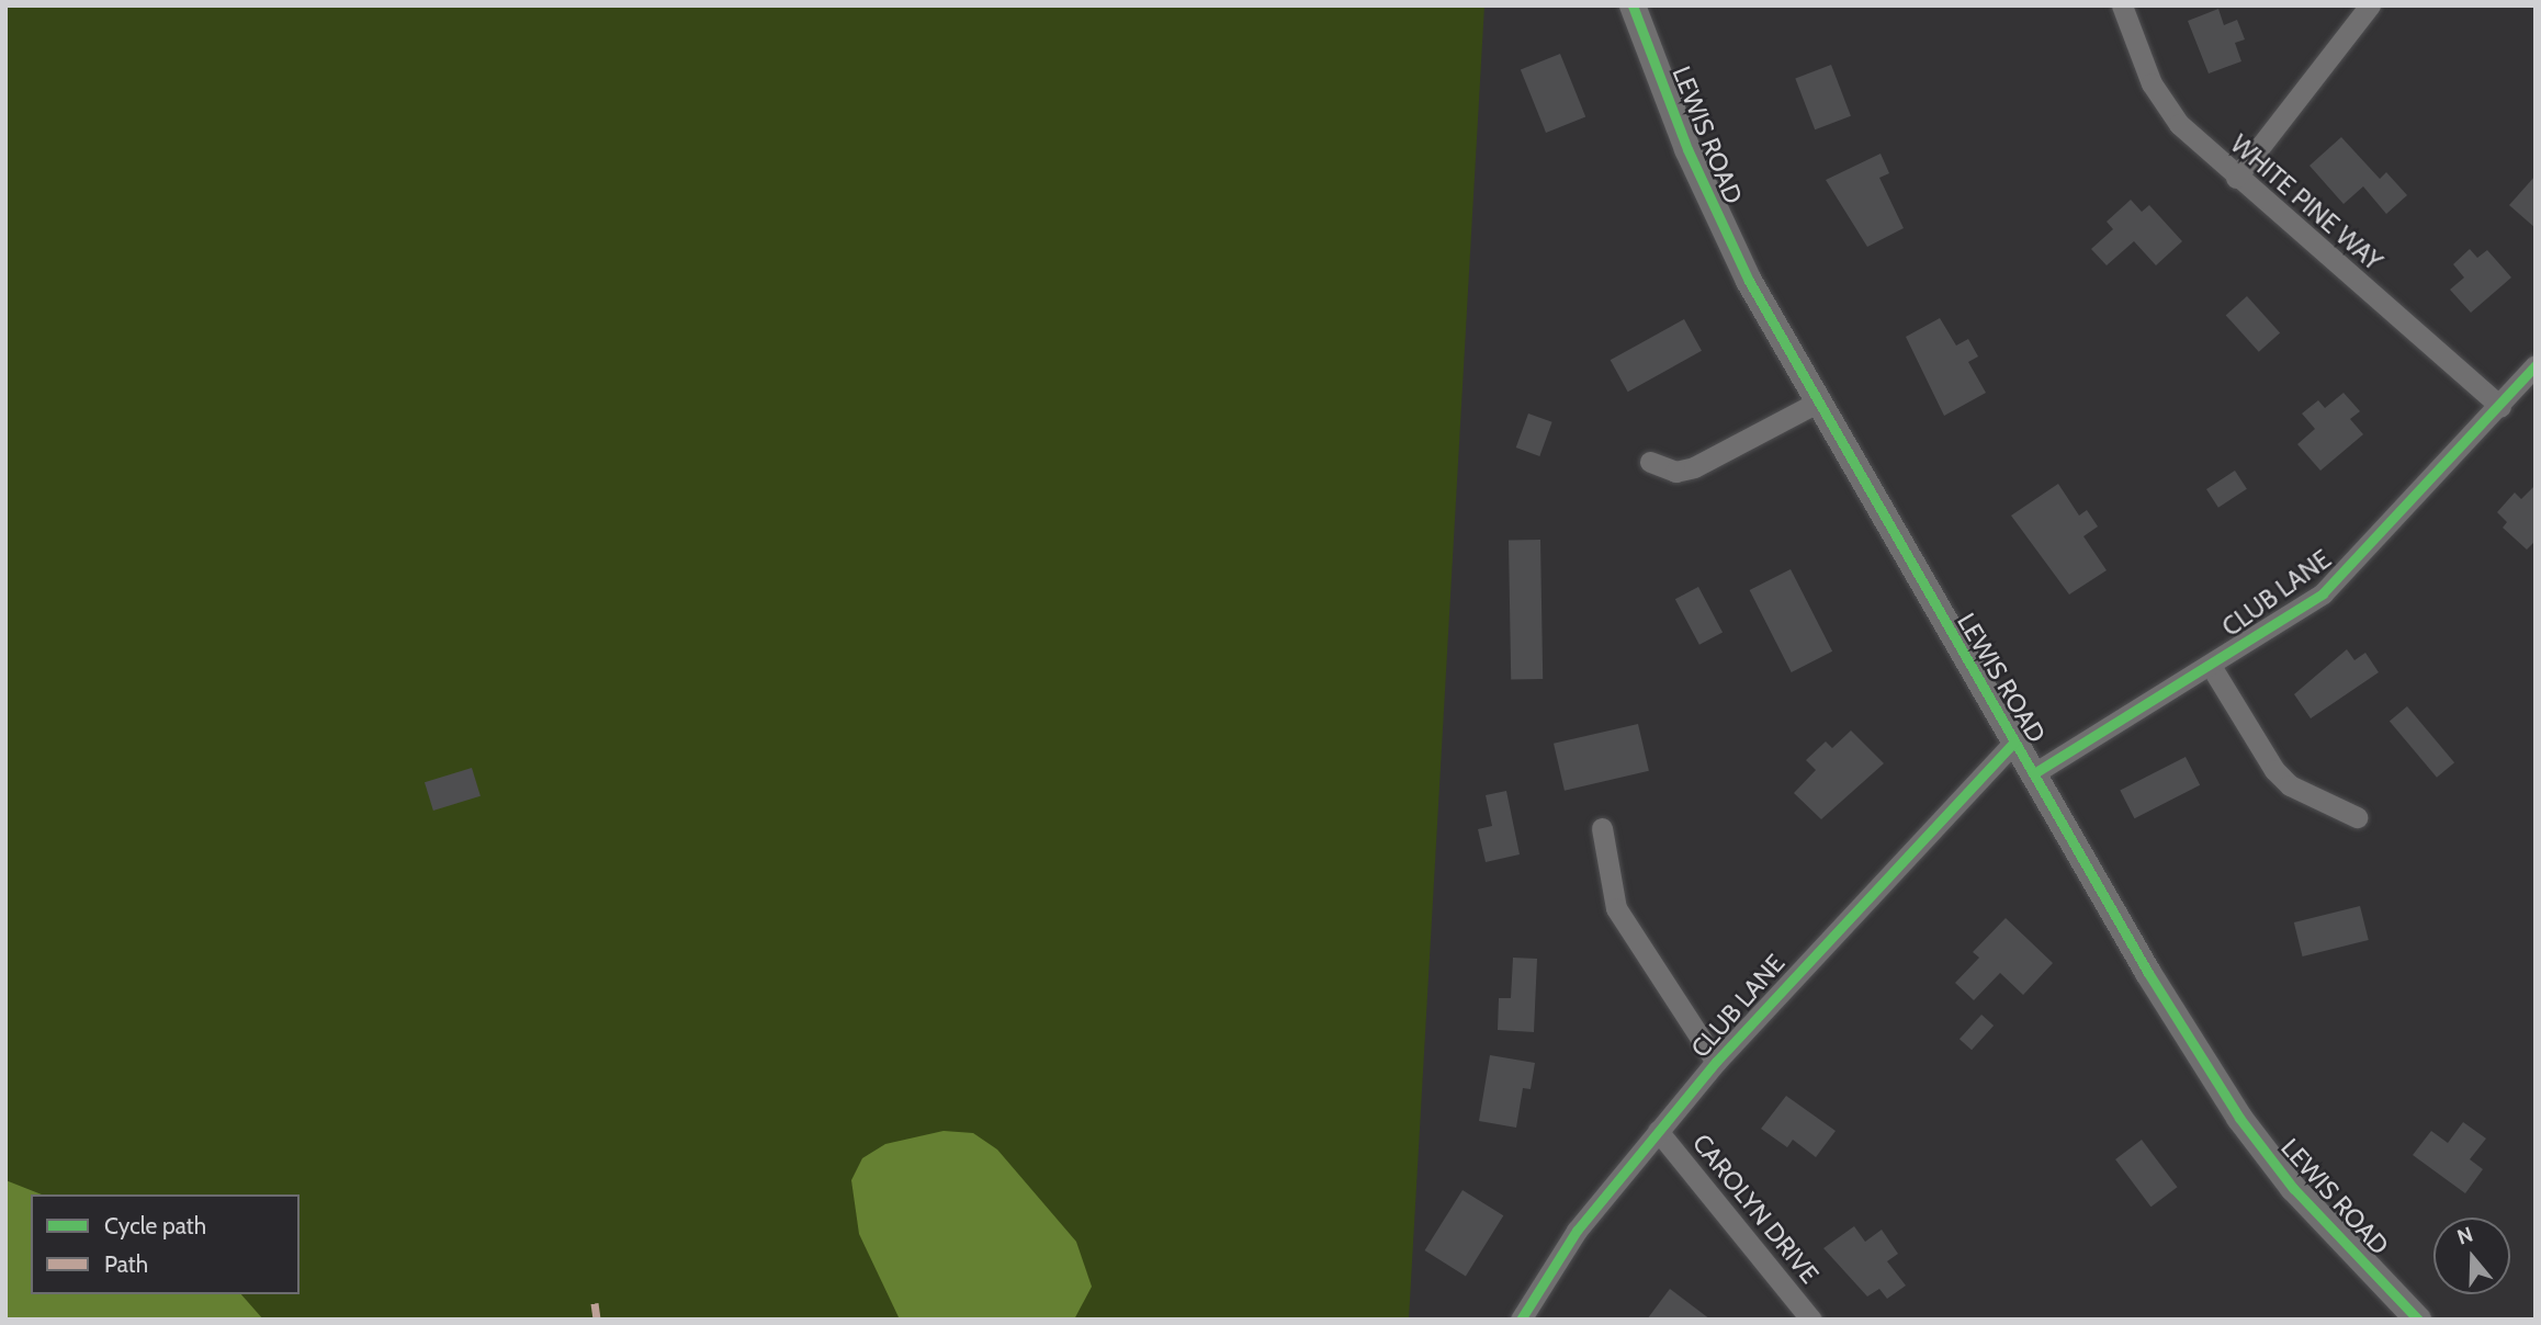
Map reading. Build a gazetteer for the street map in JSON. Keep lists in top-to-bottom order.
{
  "streets": {
    "street": [
      "LEWIS ROAD",
      "WHITE PINE WAY",
      "CLUB LANE",
      "CAROLYN DRIVE"
    ]
  },
  "crossings": [
    ["LEWIS ROAD", "CLUB LANE"],
    ["WHITE PINE WAY", "CLUB LANE"],
    ["CLUB LANE", "CAROLYN DRIVE"]
  ],
  "legend": ["Cycle path", "Path"],
  "north": "top"
}
